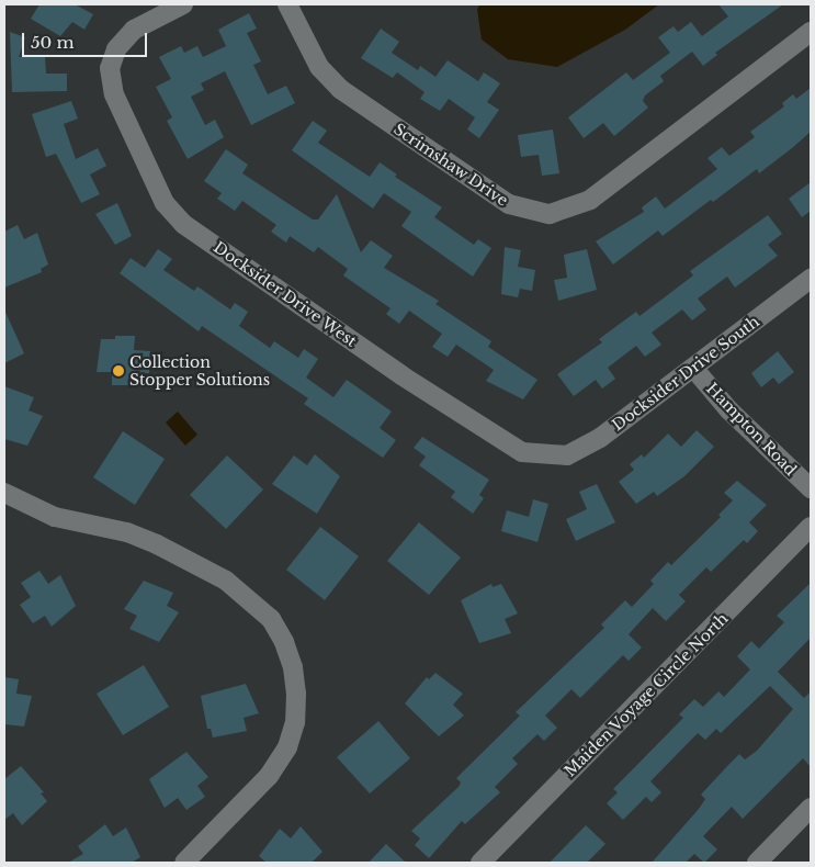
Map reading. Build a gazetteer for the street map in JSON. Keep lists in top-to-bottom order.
{
  "streets": {
    "street": [
      "Scrimshaw Drive",
      "Docksider Drive West",
      "Docksider Drive South",
      "Hampton Road",
      "Maiden Voyage Circle North"
    ]
  },
  "crossings": [
    ["Docksider Drive West", "Docksider Drive South"],
    ["Docksider Drive South", "Hampton Road"]
  ],
  "places": ["Collection Stopper Solutions"],
  "scale_bar": "50 m"
}
